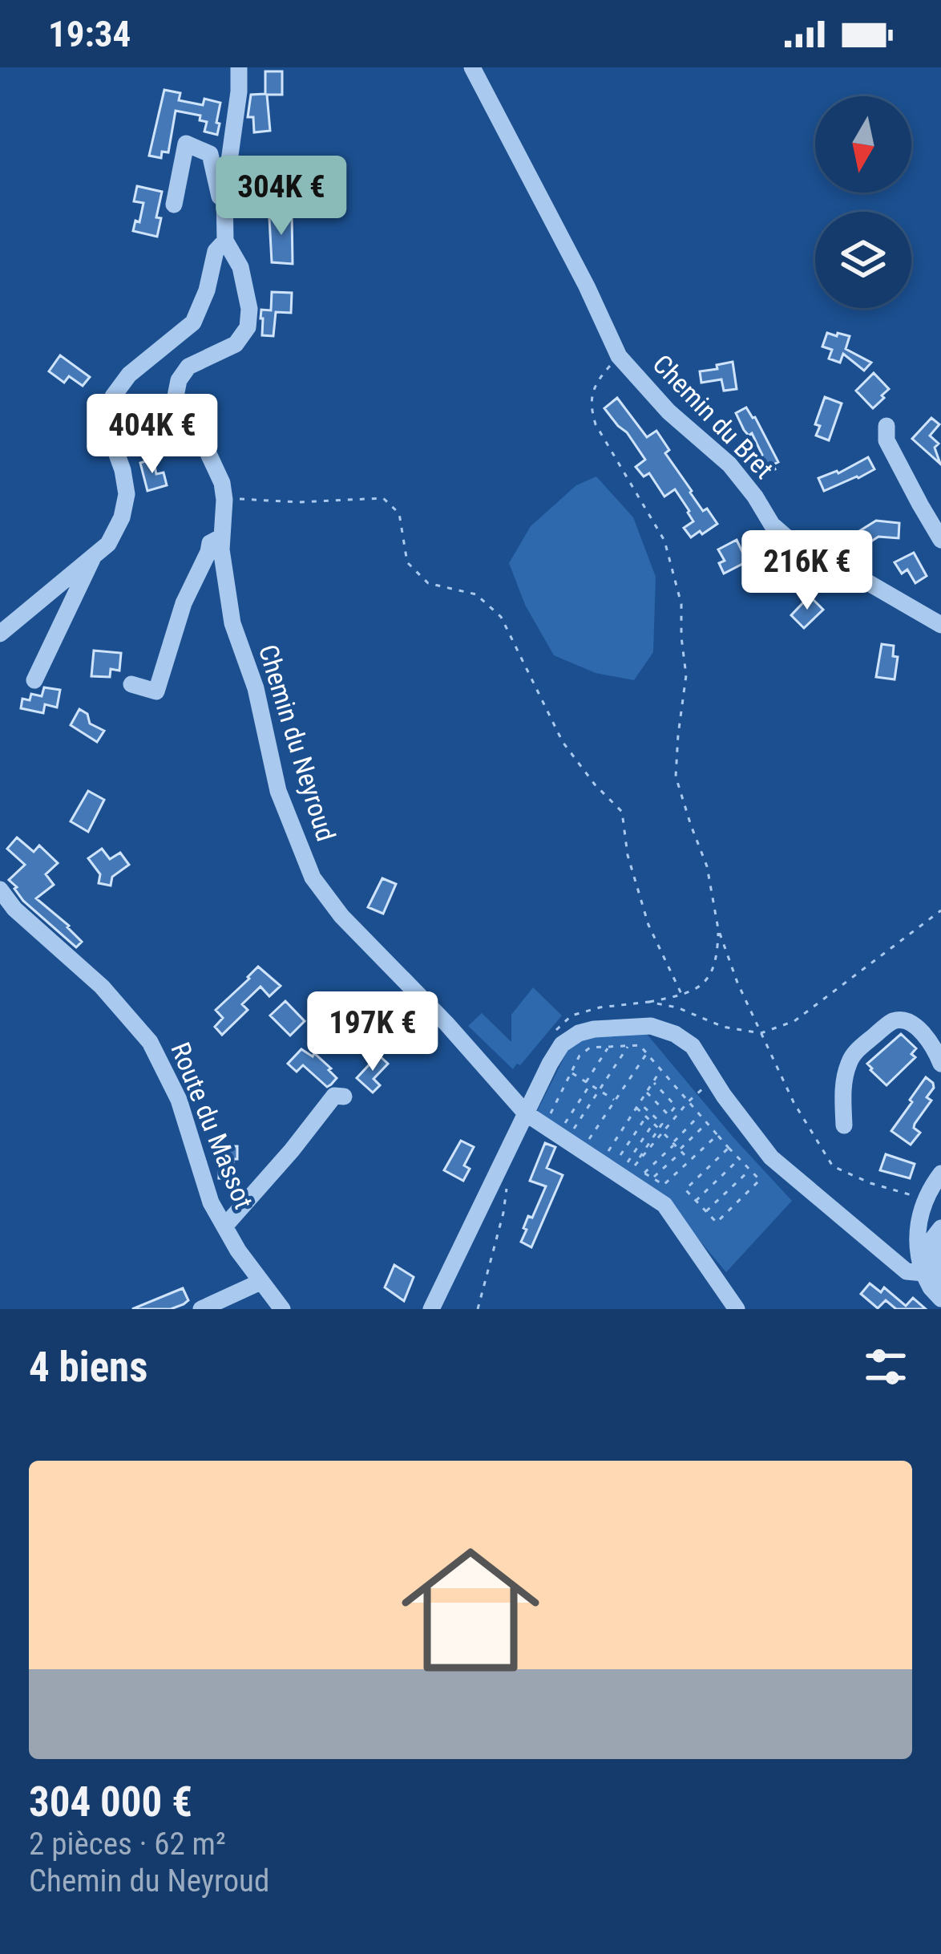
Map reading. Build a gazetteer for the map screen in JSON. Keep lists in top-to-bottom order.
{
  "streets": {
    "street": ["Chemin du Bret", "Chemin du Neyroud", "Route du Massot"]
  },
  "north": "bottom",
  "page": {
    "status": "19:34",
    "price": [
      "304K €",
      "404K €",
      "216K €",
      "197K €"
    ],
    "heading": "4 biens",
    "list": [
      {
        "name": "304 000 €",
        "note": "2 pièces · 62 m² · Chemin du Neyroud"
      }
    ]
  }
}
